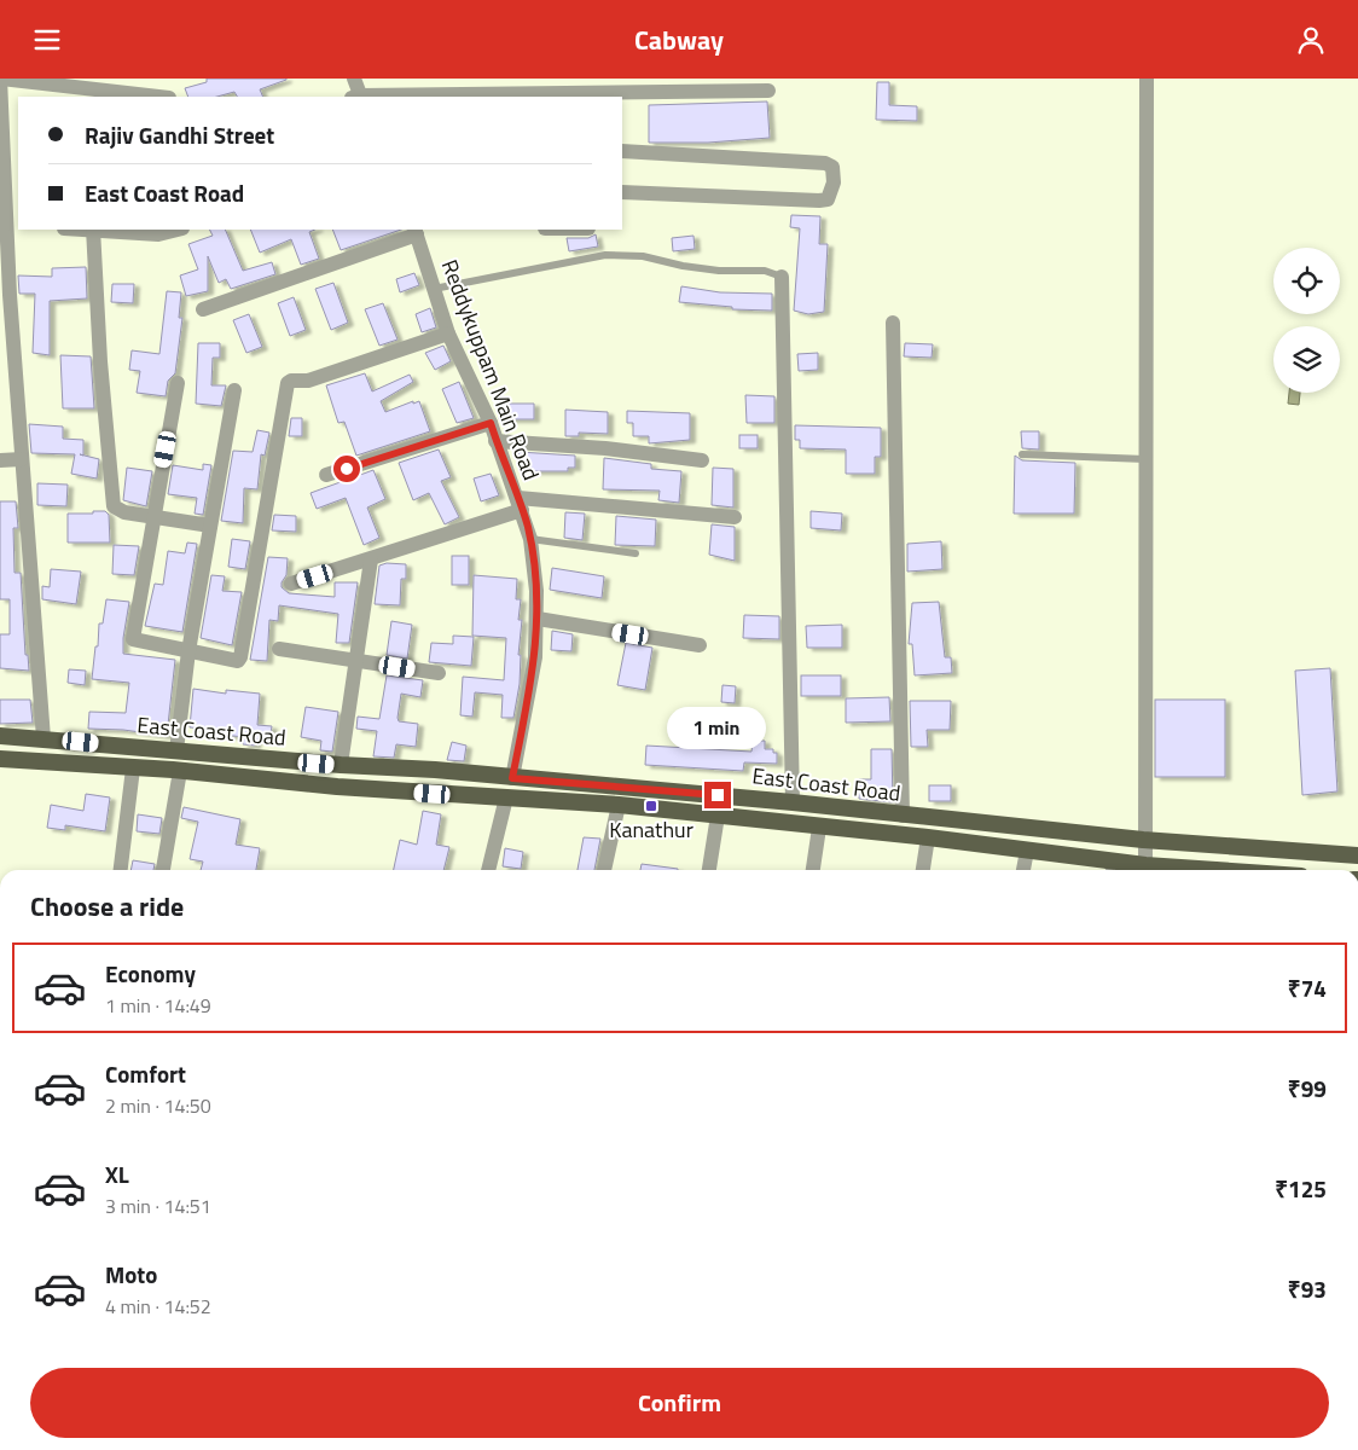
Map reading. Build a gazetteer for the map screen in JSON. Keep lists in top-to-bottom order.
{
  "streets": {
    "main road": ["East Coast Road"],
    "street": ["Reddykuppam Main Road"]
  },
  "crossings": [
    ["Reddykuppam Main Road", "East Coast Road"]
  ],
  "places": {
    "transit": ["Kanathur"]
  },
  "page": {
    "header": "Cabway",
    "banner": ["Rajiv Gandhi Street", "East Coast Road"],
    "bubble": "1 min",
    "heading": "Choose a ride",
    "list": [
      {
        "name": "Economy",
        "note": "1 min · 14:49",
        "value": "₹74"
      },
      {
        "name": "Comfort",
        "note": "2 min · 14:50",
        "value": "₹99"
      },
      {
        "name": "XL",
        "note": "3 min · 14:51",
        "value": "₹125"
      },
      {
        "name": "Moto",
        "note": "4 min · 14:52",
        "value": "₹93"
      }
    ],
    "buttons": "Confirm"
  }
}
